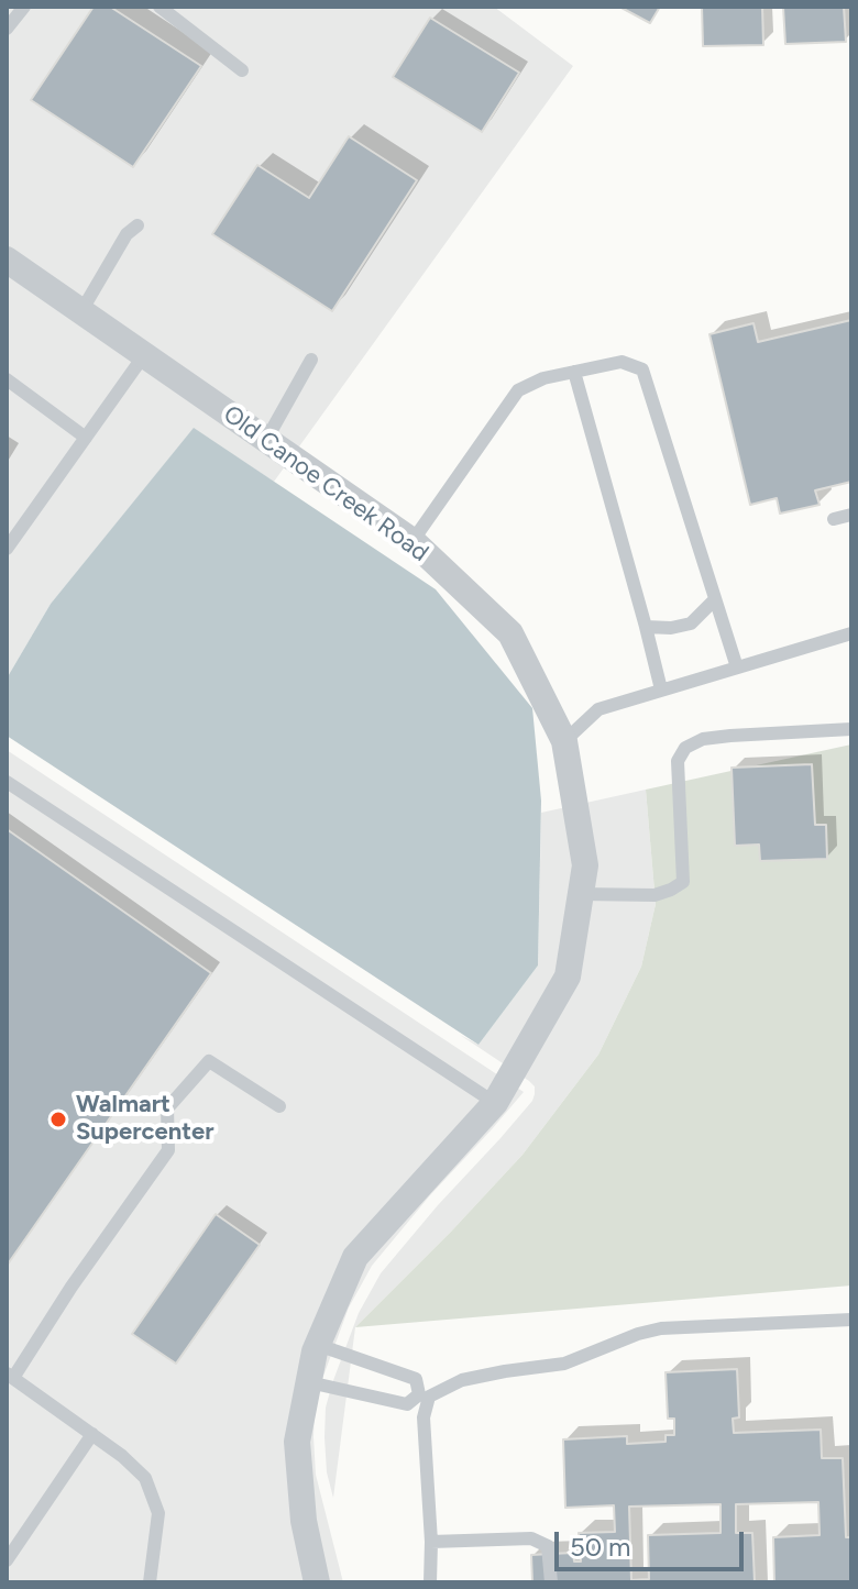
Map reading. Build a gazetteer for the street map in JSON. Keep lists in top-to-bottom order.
{
  "streets": {
    "street": ["Old Canoe Creek Road"]
  },
  "places": ["Walmart Supercenter"],
  "scale_bar": "50 m"
}
